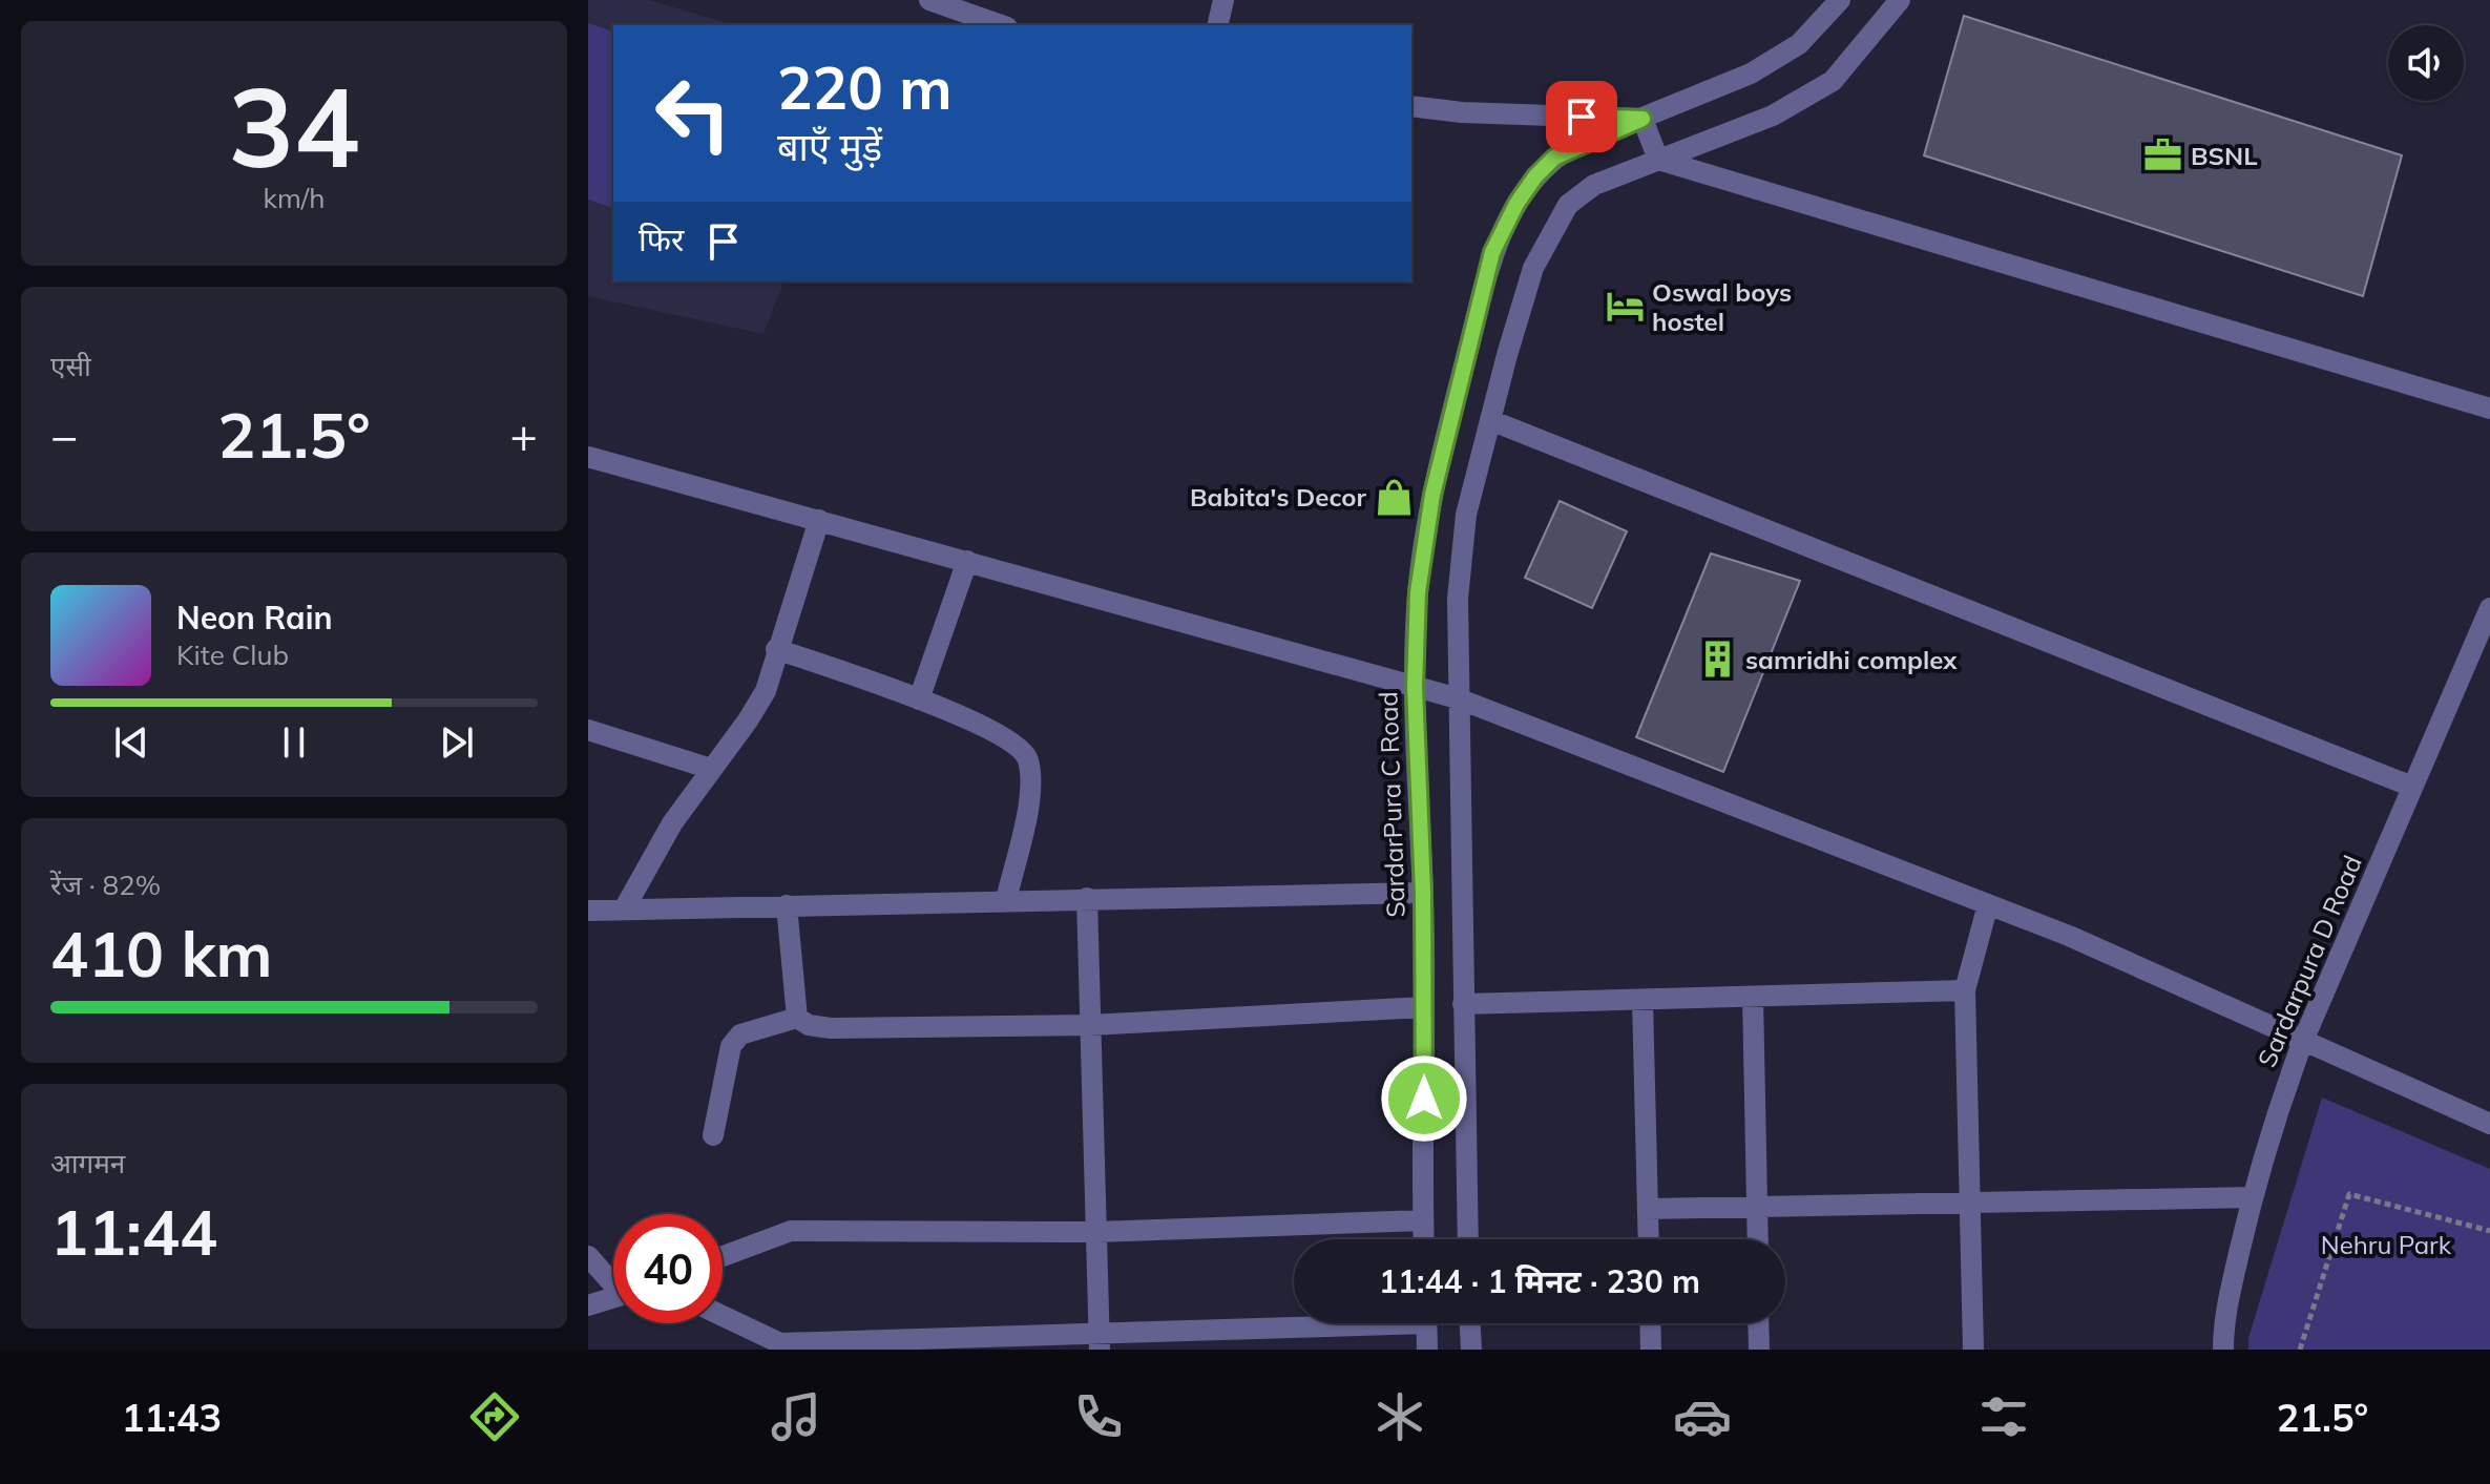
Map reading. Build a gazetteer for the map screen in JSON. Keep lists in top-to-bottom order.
{
  "streets": {
    "street": ["SardarPura C Road", "Sardarpura D Road"]
  },
  "parks": ["Nehru Park"],
  "places": {
    "office": ["BSNL"],
    "hotel": ["Oswal boys hostel"],
    "shop": ["Babita's Decor"],
    "building": ["samridhi complex"]
  },
  "page": {
    "tile": [
      ["34", "km/h"],
      "एसी",
      ["रेंज · 82%", "410 km"],
      ["आगमन", "11:44"]
    ],
    "turn": ["220 m", "बाएँ मुड़ें"],
    "then": "फिर",
    "heat": ["−", "21.5°", "+"],
    "song": ["Neon Rain", "Kite Club"],
    "limit": "40",
    "trip": "11:44 · 1 मिनट · 230 m",
    "tabs": ["11:43", "21.5°"]
  }
}
